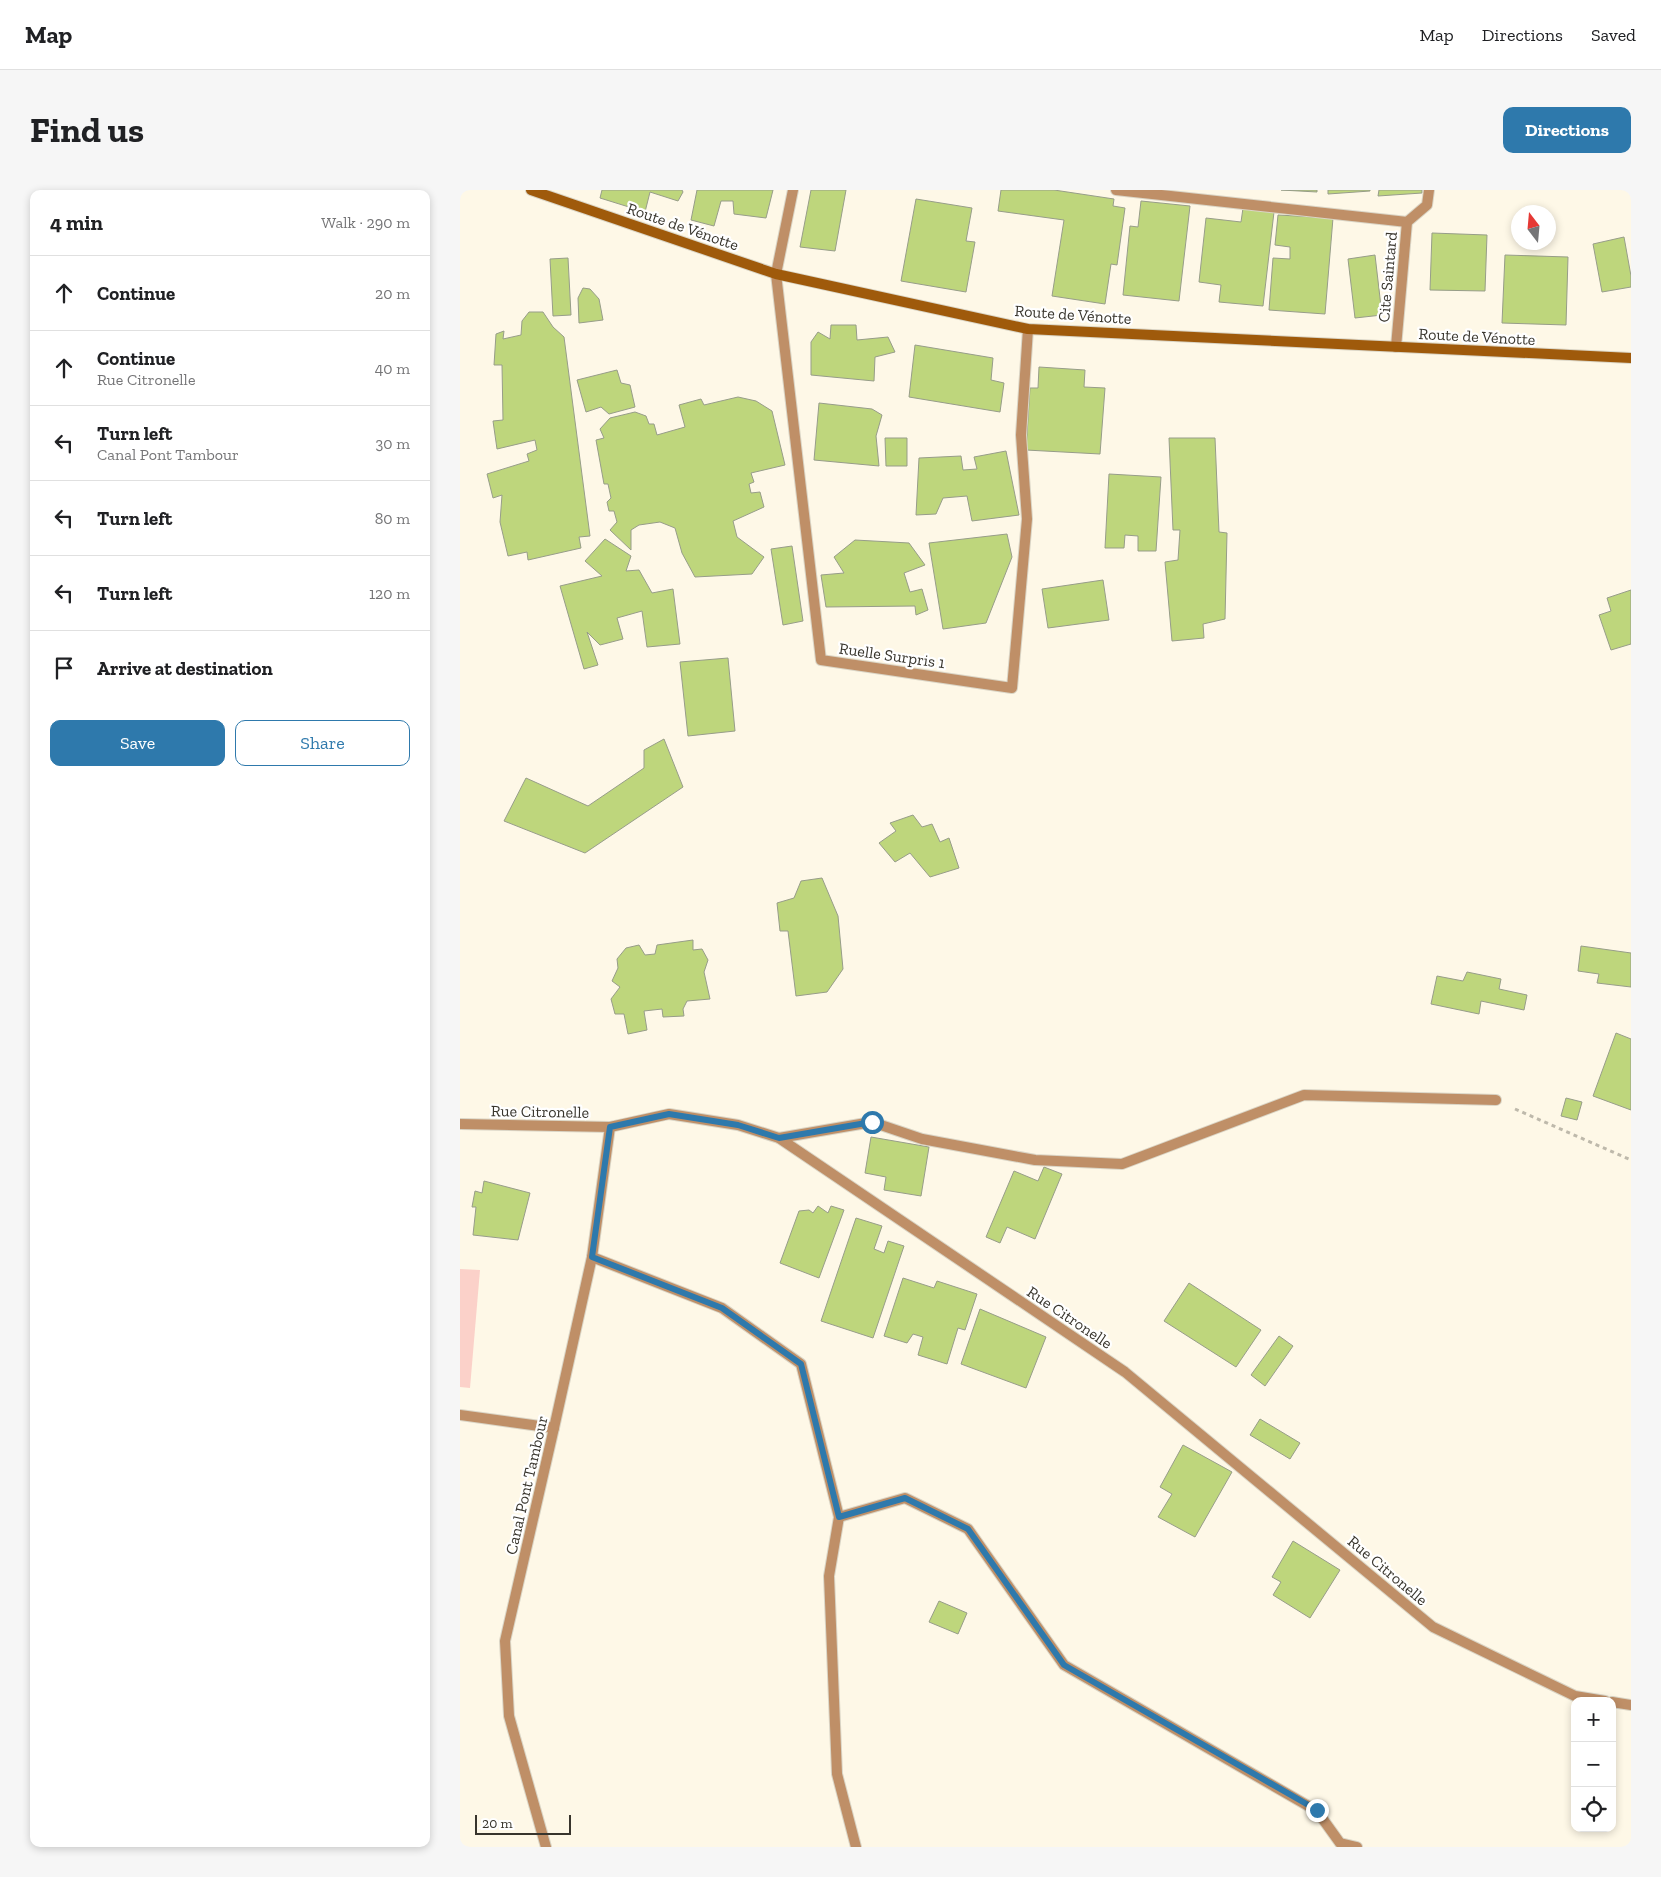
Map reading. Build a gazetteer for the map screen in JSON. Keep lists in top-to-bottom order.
{
  "streets": {
    "street": [
      "Route de Vénotte",
      "Cite Saintard",
      "Ruelle Surpris 1",
      "Rue Citronelle",
      "Canal Pont Tambour"
    ]
  },
  "crossings": [
    ["Route de Vénotte", "Cite Saintard"],
    ["Route de Vénotte", "Ruelle Surpris 1"],
    ["Rue Citronelle", "Canal Pont Tambour"]
  ],
  "scale_bar": "20 m",
  "north": "top",
  "page": {
    "header": "Map",
    "nav": ["Map", "Directions", "Saved"],
    "buttons": [
      "Directions",
      ["Save", "Share"]
    ],
    "title": "Find us",
    "heading": ["4 min", "Walk · 290 m"],
    "list": [
      ["Continue", "20 m"],
      ["Continue", "Rue Citronelle", "40 m"],
      ["Turn left", "Canal Pont Tambour", "30 m"],
      ["Turn left", "80 m"],
      ["Turn left", "120 m"],
      "Arrive at destination"
    ],
    "map_buttons": ["+", "−"],
    "scale": "20 m"
  }
}
